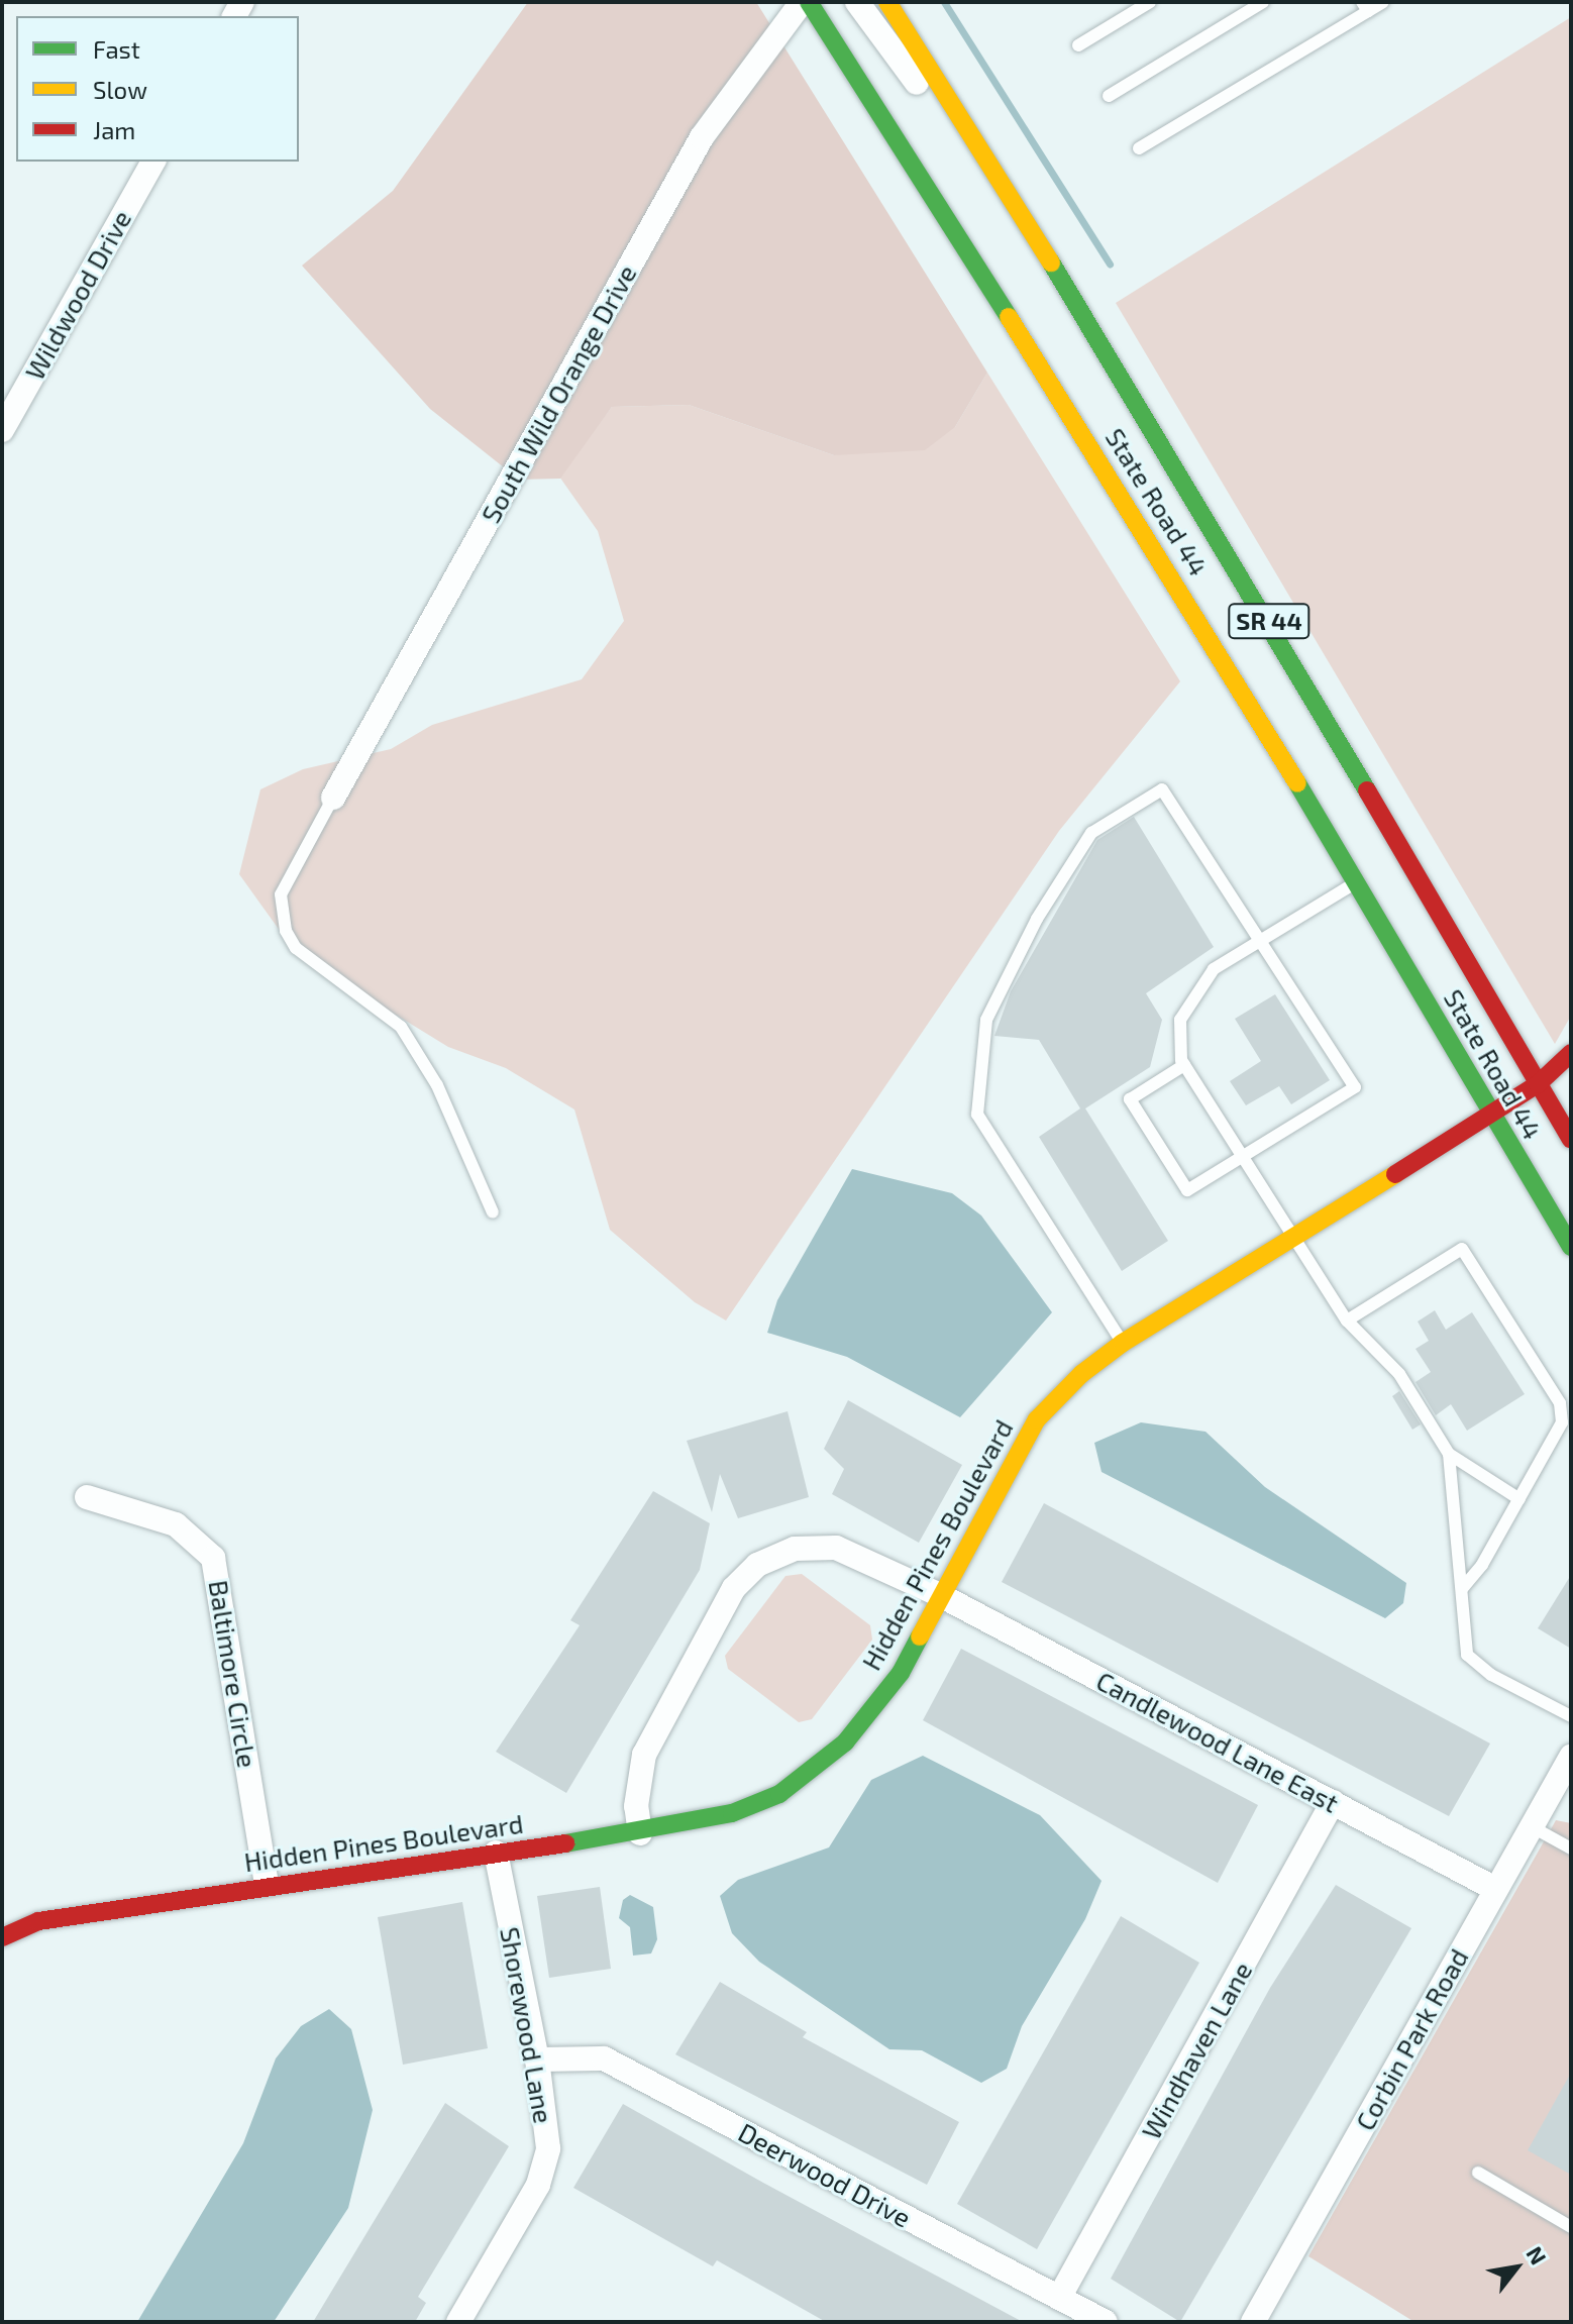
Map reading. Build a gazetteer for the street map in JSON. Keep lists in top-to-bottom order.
{
  "streets": {
    "main road": ["State Road 44", "SR 44", "Hidden Pines Boulevard"],
    "street": [
      "Wildwood Drive",
      "South Wild Orange Drive",
      "Baltimore Circle",
      "Candlewood Lane East",
      "Shorewood Lane",
      "Corbin Park Road",
      "Windhaven Lane",
      "Deerwood Drive"
    ]
  },
  "crossings": [
    ["State Road 44", "Hidden Pines Boulevard"],
    ["Hidden Pines Boulevard", "Baltimore Circle"],
    ["Hidden Pines Boulevard", "Candlewood Lane East"],
    ["Hidden Pines Boulevard", "Shorewood Lane"],
    ["Candlewood Lane East", "Corbin Park Road"],
    ["Candlewood Lane East", "Windhaven Lane"],
    ["Shorewood Lane", "Deerwood Drive"],
    ["Windhaven Lane", "Deerwood Drive"]
  ],
  "legend": ["Fast", "Slow", "Jam"],
  "north": "top right"
}
